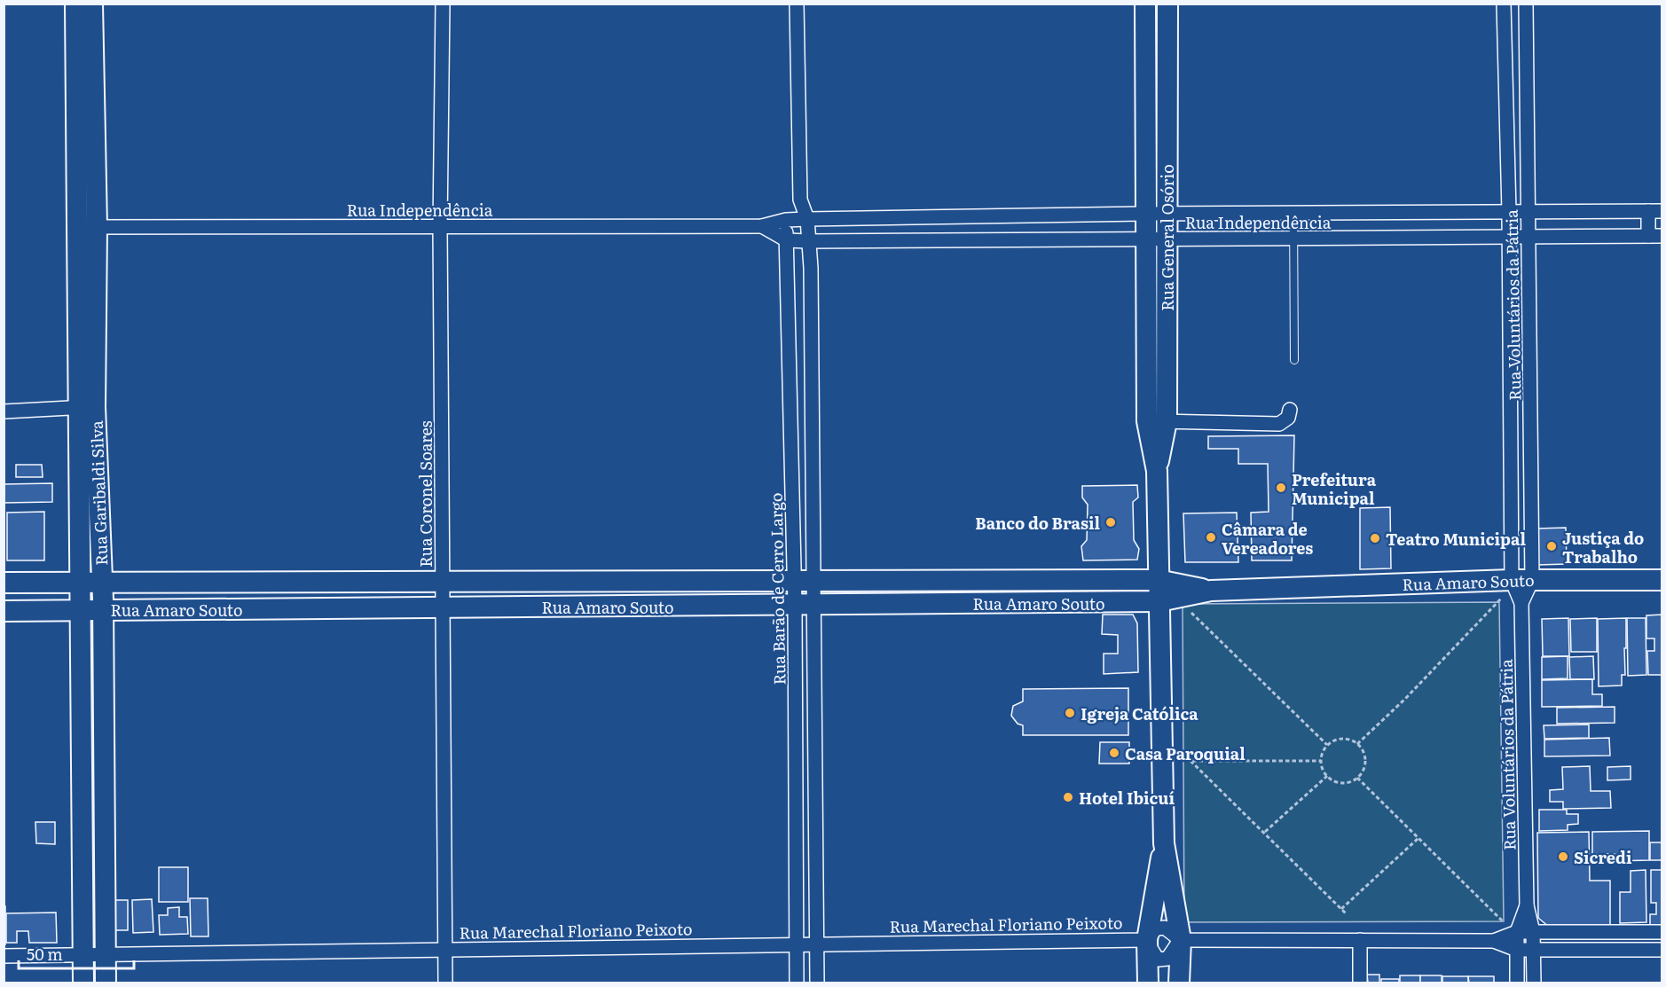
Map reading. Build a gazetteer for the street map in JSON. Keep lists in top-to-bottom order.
{
  "streets": {
    "street": [
      "Rua Independência",
      "Rua General Osório",
      "Rua Voluntários da Pátria",
      "Rua Garibaldi Silva",
      "Rua Coronel Soares",
      "Rua Amaro Souto",
      "Rua Barão de Cerro Largo",
      "Rua Marechal Floriano Peixoto"
    ]
  },
  "crossings": [
    ["Rua Independência", "Rua General Osório"],
    ["Rua Independência", "Rua Voluntários da Pátria"],
    ["Rua Independência", "Rua Garibaldi Silva"],
    ["Rua Independência", "Rua Coronel Soares"],
    ["Rua Independência", "Rua Barão de Cerro Largo"],
    ["Rua General Osório", "Rua Amaro Souto"],
    ["Rua General Osório", "Rua Marechal Floriano Peixoto"],
    ["Rua Voluntários da Pátria", "Rua Amaro Souto"],
    ["Rua Voluntários da Pátria", "Rua Marechal Floriano Peixoto"],
    ["Rua Garibaldi Silva", "Rua Amaro Souto"],
    ["Rua Garibaldi Silva", "Rua Marechal Floriano Peixoto"],
    ["Rua Coronel Soares", "Rua Amaro Souto"],
    ["Rua Coronel Soares", "Rua Marechal Floriano Peixoto"],
    ["Rua Amaro Souto", "Rua Barão de Cerro Largo"],
    ["Rua Barão de Cerro Largo", "Rua Marechal Floriano Peixoto"]
  ],
  "places": [
    "Prefeitura Municipal",
    "Banco do Brasil",
    "Câmara de Vereadores",
    "Teatro Municipal",
    "Justiça do Trabalho",
    "Igreja Católica",
    "Casa Paroquial",
    "Hotel Ibicuí",
    "Sicredi"
  ],
  "scale_bar": "50 m"
}
